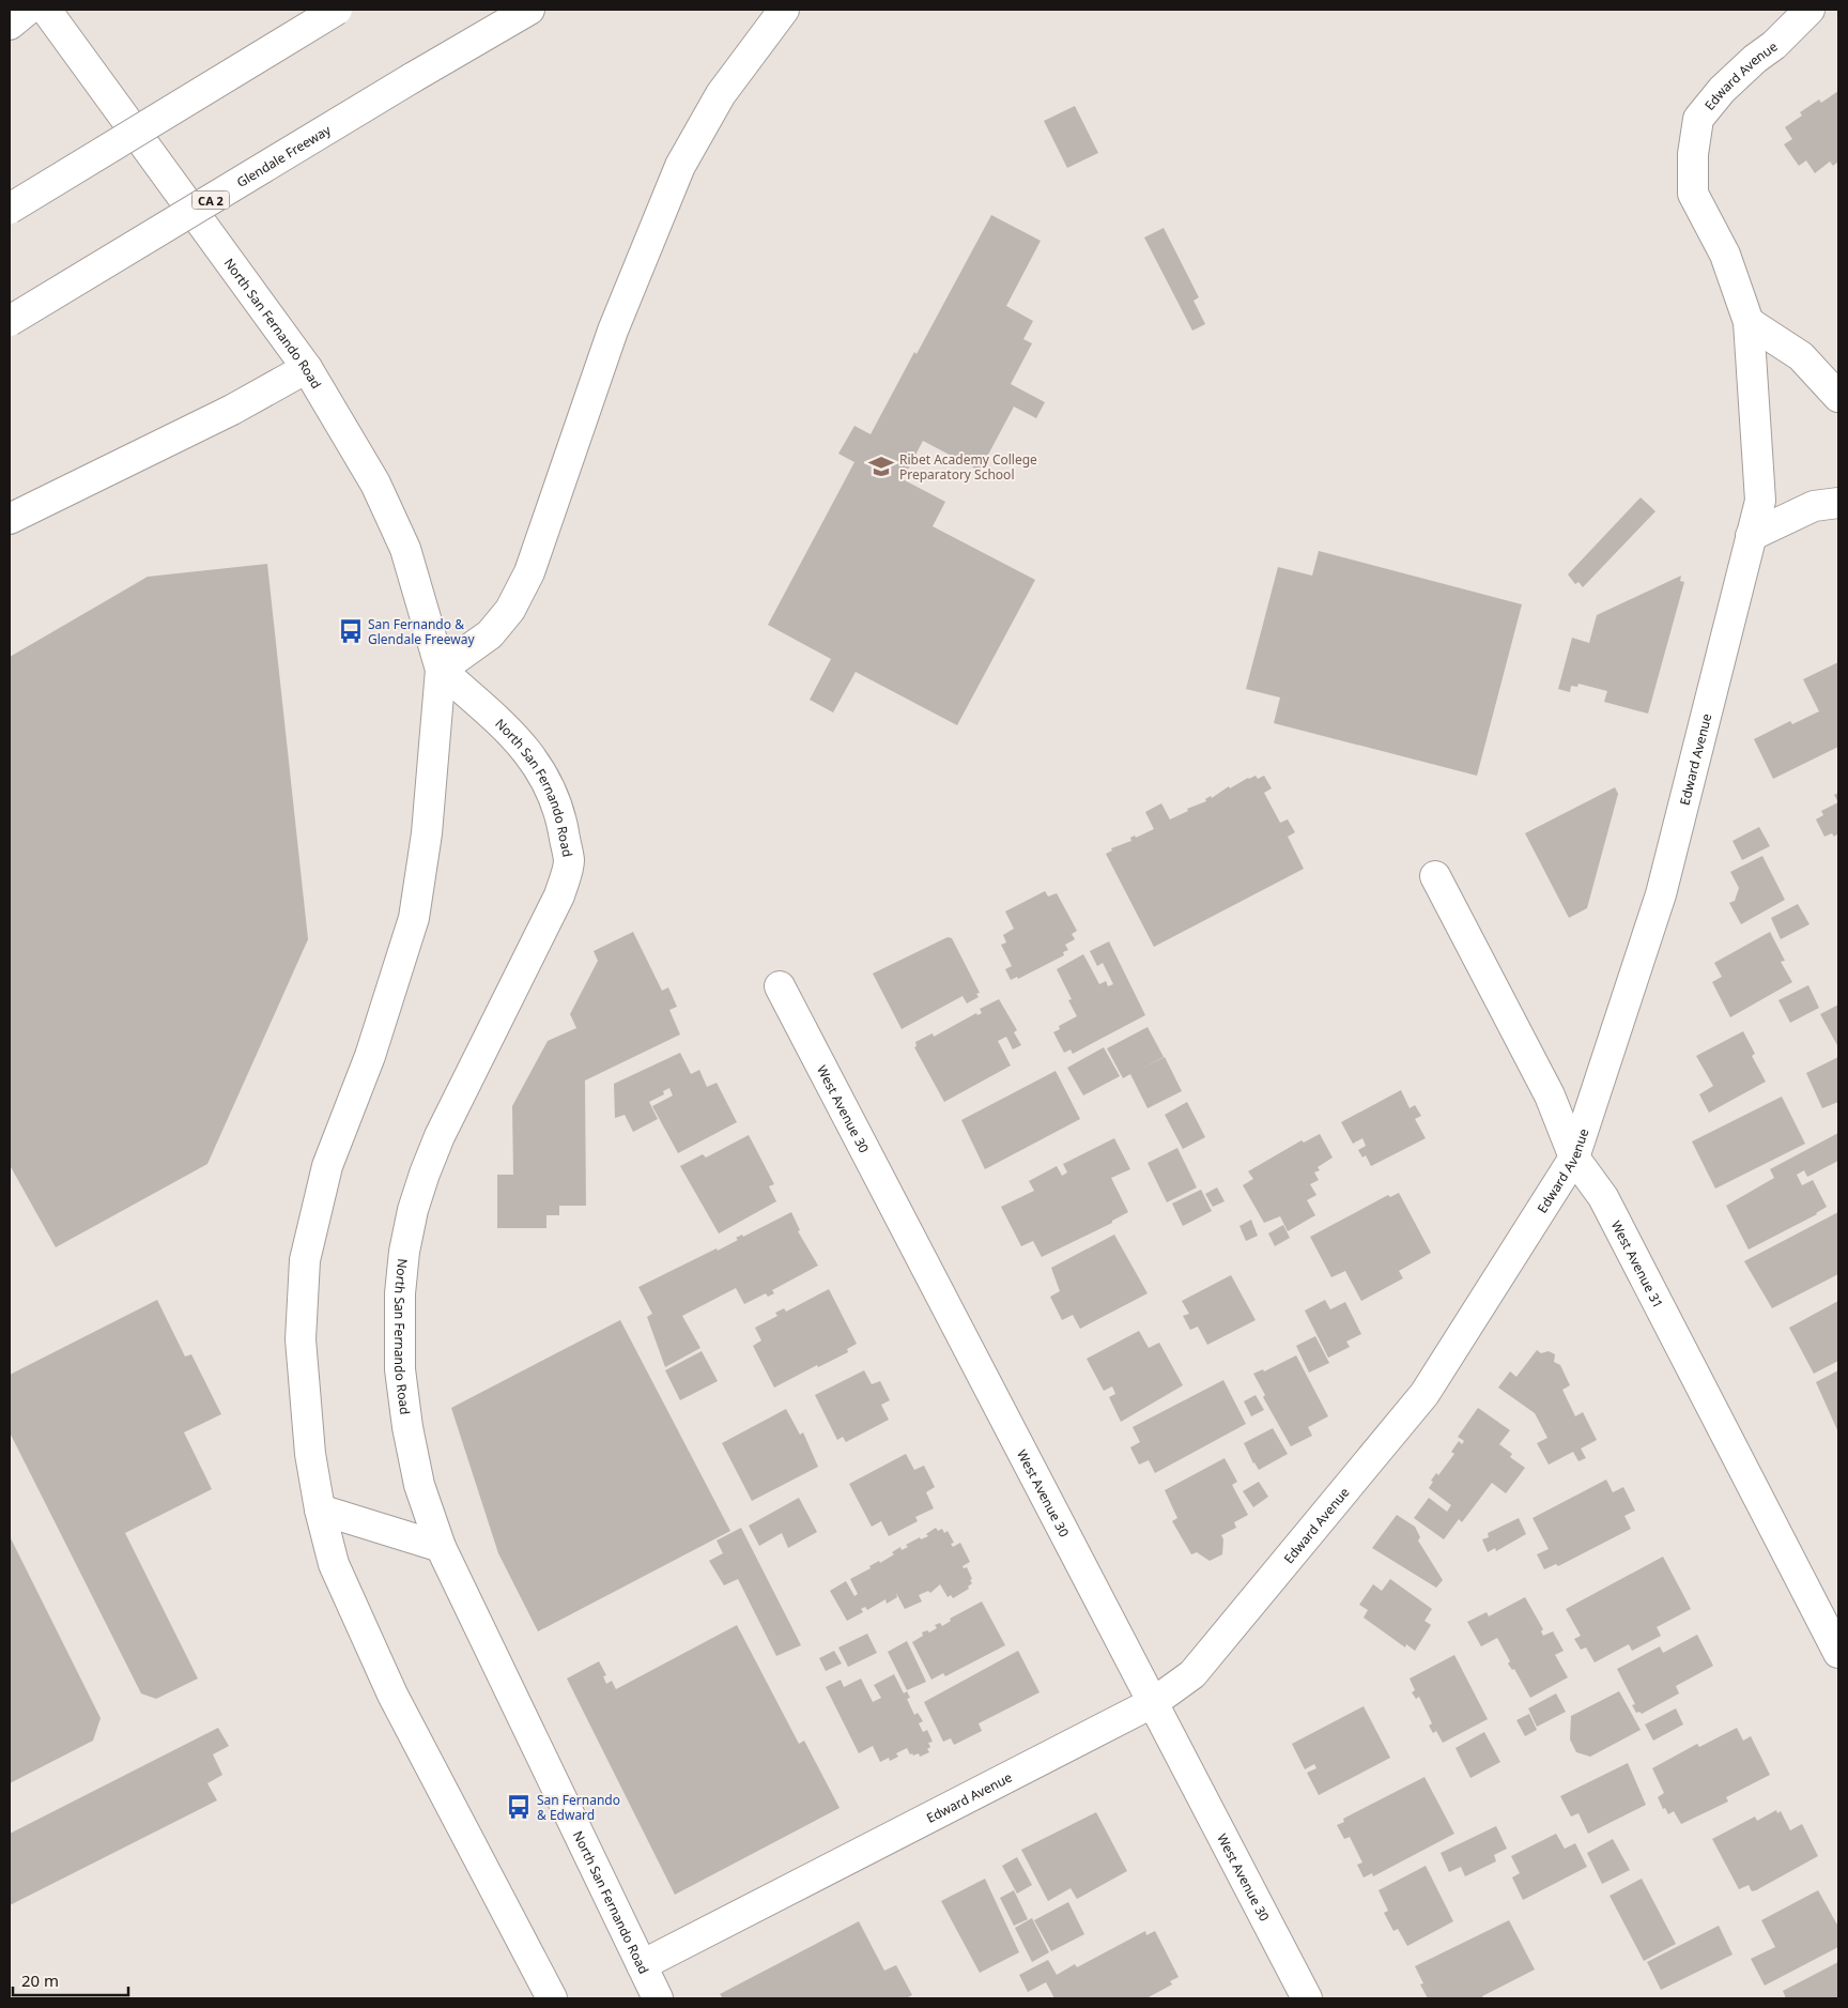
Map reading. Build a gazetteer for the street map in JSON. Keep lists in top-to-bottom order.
{
  "streets": {
    "main road": [
      "Edward Avenue",
      "Glendale Freeway",
      "CA 2",
      "North San Fernando Road",
      "West Avenue 30",
      "West Avenue 31"
    ]
  },
  "crossings": [
    ["Edward Avenue", "North San Fernando Road"],
    ["Edward Avenue", "West Avenue 30"],
    ["Edward Avenue", "West Avenue 31"]
  ],
  "places": {
    "school or university": ["Ribet Academy College Preparatory School"],
    "bus stop": ["San Fernando & Glendale Freeway", "San Fernando & Edward"]
  },
  "scale_bar": "20 m"
}
